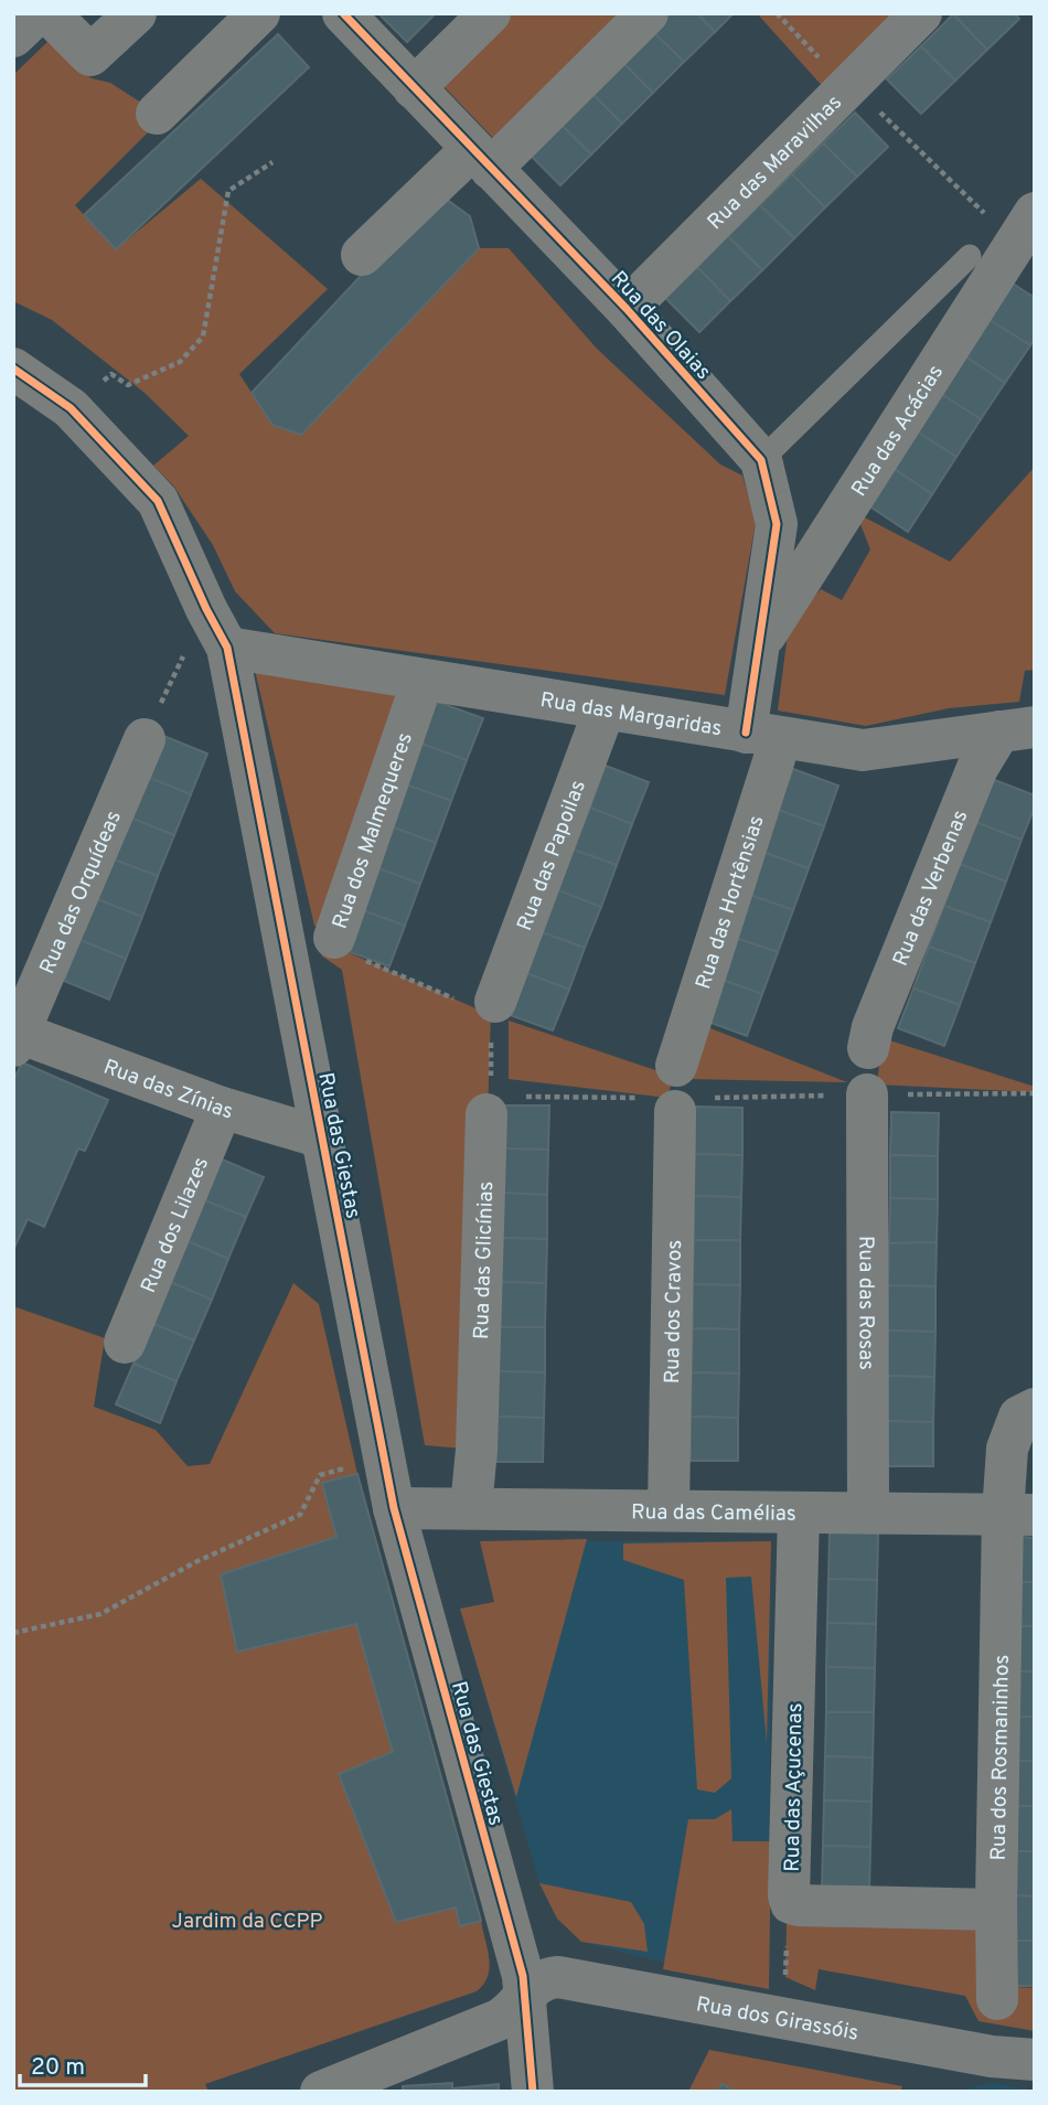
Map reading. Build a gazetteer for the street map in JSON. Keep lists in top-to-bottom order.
{
  "streets": {
    "street": [
      "Rua das Maravilhas",
      "Rua das Olaias",
      "Rua das Acácias",
      "Rua das Margaridas",
      "Rua dos Malmequeres",
      "Rua das Papoilas",
      "Rua das Verbenas",
      "Rua das Orquídeas",
      "Rua das Hortênsias",
      "Rua das Zínias",
      "Rua das Giestas",
      "Rua dos Lilazes",
      "Rua das Glicínias",
      "Rua das Rosas",
      "Rua dos Cravos",
      "Rua das Camélias",
      "Rua dos Rosmaninhos",
      "Rua das Açucenas",
      "Rua dos Girassóis"
    ]
  },
  "crossings": [
    ["Rua das Maravilhas", "Rua das Olaias"],
    ["Rua das Olaias", "Rua das Acácias"],
    ["Rua das Olaias", "Rua das Margaridas"],
    ["Rua das Olaias", "Rua das Hortênsias"],
    ["Rua das Margaridas", "Rua dos Malmequeres"],
    ["Rua das Margaridas", "Rua das Papoilas"],
    ["Rua das Margaridas", "Rua das Verbenas"],
    ["Rua das Margaridas", "Rua das Hortênsias"],
    ["Rua das Margaridas", "Rua das Giestas"],
    ["Rua dos Malmequeres", "Rua das Papoilas"],
    ["Rua das Orquídeas", "Rua das Zínias"],
    ["Rua das Zínias", "Rua das Giestas"],
    ["Rua das Zínias", "Rua dos Lilazes"],
    ["Rua das Giestas", "Rua das Camélias"],
    ["Rua das Giestas", "Rua dos Girassóis"],
    ["Rua das Glicínias", "Rua das Camélias"],
    ["Rua das Rosas", "Rua das Camélias"],
    ["Rua dos Cravos", "Rua das Camélias"],
    ["Rua das Camélias", "Rua dos Rosmaninhos"],
    ["Rua das Camélias", "Rua das Açucenas"],
    ["Rua dos Rosmaninhos", "Rua das Açucenas"]
  ],
  "parks": ["Jardim da CCPP"],
  "scale_bar": "20 m"
}
